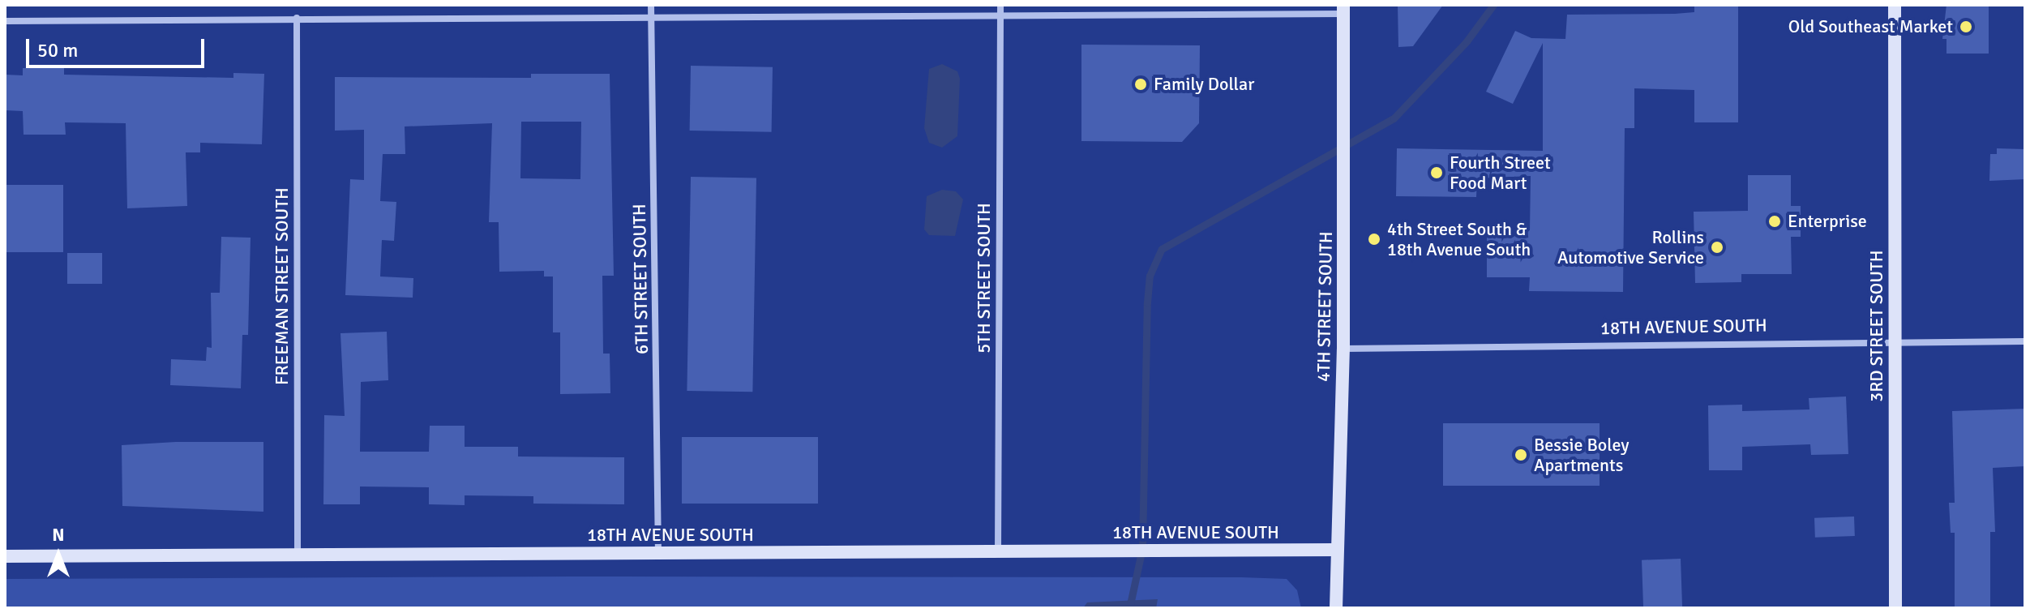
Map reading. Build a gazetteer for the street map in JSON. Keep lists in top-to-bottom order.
{
  "streets": {
    "street": [
      "5TH STREET SOUTH",
      "6TH STREET SOUTH",
      "FREEMAN STREET SOUTH",
      "4TH STREET SOUTH",
      "3RD STREET SOUTH",
      "18TH AVENUE SOUTH"
    ]
  },
  "crossings": [
    ["5TH STREET SOUTH", "18TH AVENUE SOUTH"],
    ["6TH STREET SOUTH", "18TH AVENUE SOUTH"],
    ["FREEMAN STREET SOUTH", "18TH AVENUE SOUTH"],
    ["4TH STREET SOUTH", "18TH AVENUE SOUTH"],
    ["3RD STREET SOUTH", "18TH AVENUE SOUTH"]
  ],
  "places": [
    "Old Southeast Market",
    "Family Dollar",
    "Fourth Street Food Mart",
    "Enterprise",
    "4th Street South & 18th Avenue South",
    "Rollins Automotive Service",
    "Bessie Boley Apartments"
  ],
  "scale_bar": "50 m",
  "north": "top"
}
